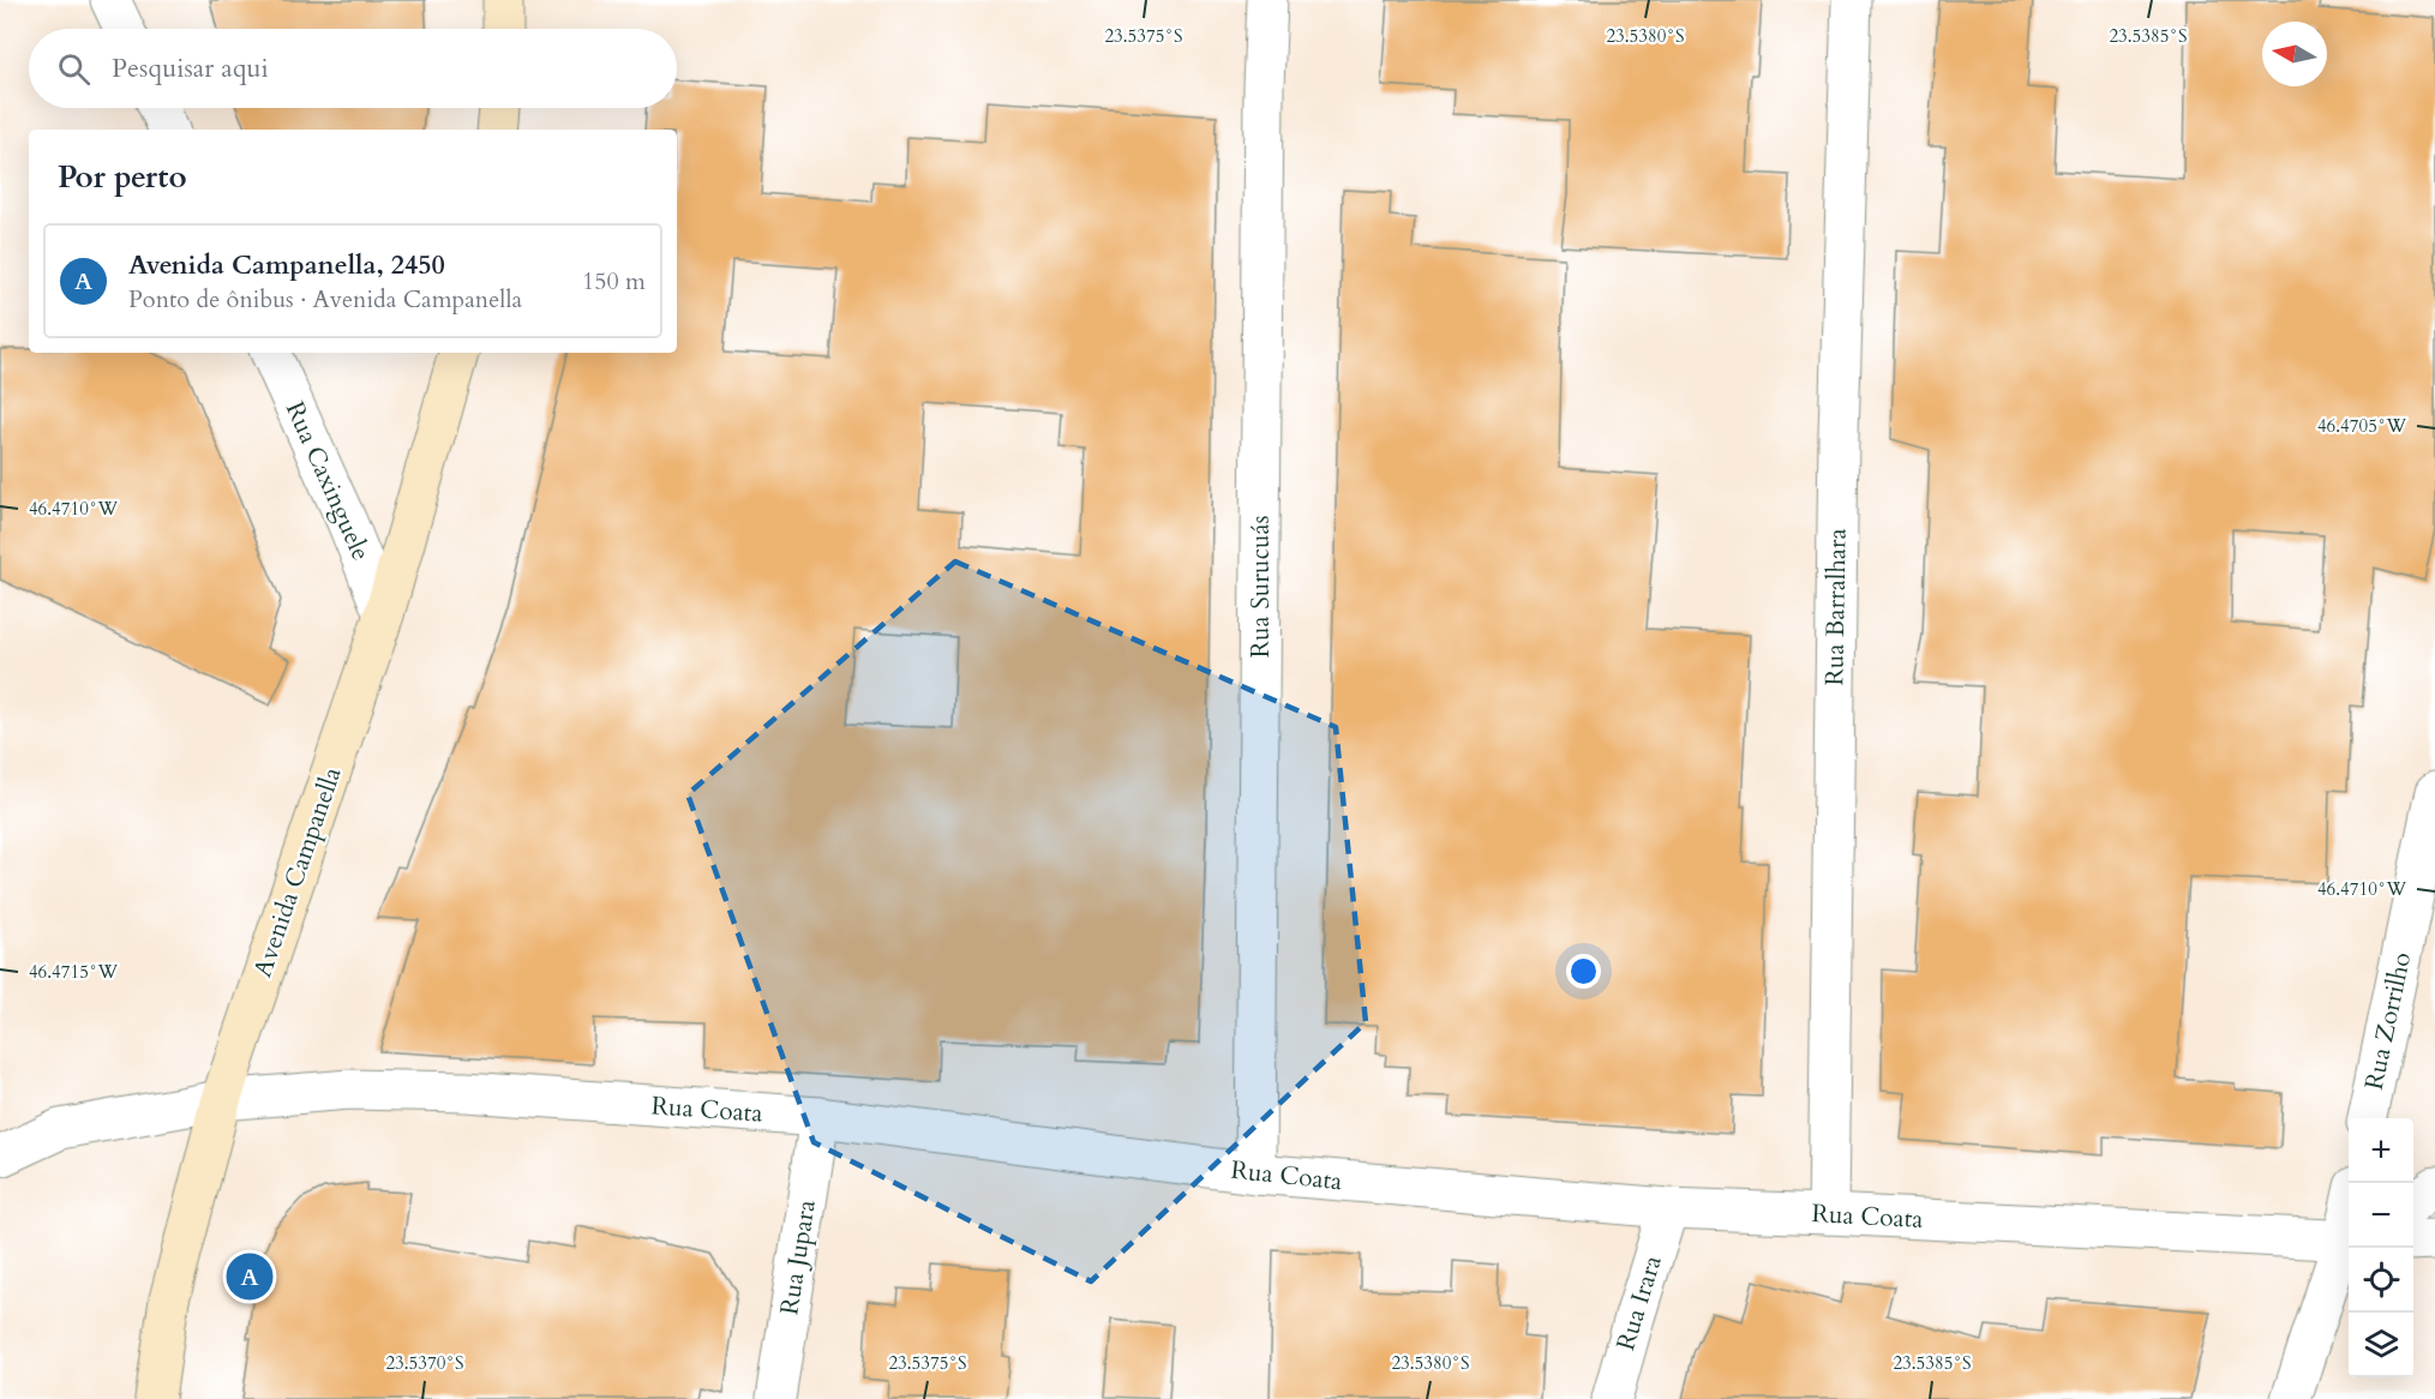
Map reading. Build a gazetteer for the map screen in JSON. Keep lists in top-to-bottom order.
{
  "streets": {
    "main road": ["Avenida Campanella"],
    "street": [
      "Rua Caxinguele",
      "Rua Surucuás",
      "Rua Barralhara",
      "Rua Zorrilho",
      "Rua Coata",
      "Rua Jupara",
      "Rua Irara"
    ]
  },
  "crossings": [
    ["Rua Caxinguele", "Avenida Campanella"],
    ["Rua Surucuás", "Rua Coata"],
    ["Rua Barralhara", "Rua Coata"],
    ["Avenida Campanella", "Rua Coata"],
    ["Rua Coata", "Rua Jupara"],
    ["Rua Coata", "Rua Irara"]
  ],
  "north": "left",
  "page": {
    "search": "Pesquisar aqui",
    "heading": "Por perto",
    "list": [
      {
        "mark": "A",
        "name": "Avenida Campanella, 2450",
        "note": "Ponto de ônibus · Avenida Campanella",
        "value": "150 m"
      }
    ],
    "map_buttons": ["+", "−"],
    "pins": "A"
  },
  "coordinates": [
    "23.5375°S",
    "23.5380°S",
    "23.5385°S",
    "46.4705°W",
    "46.4710°W",
    "46.4715°W",
    "23.5370°S"
  ]
}
